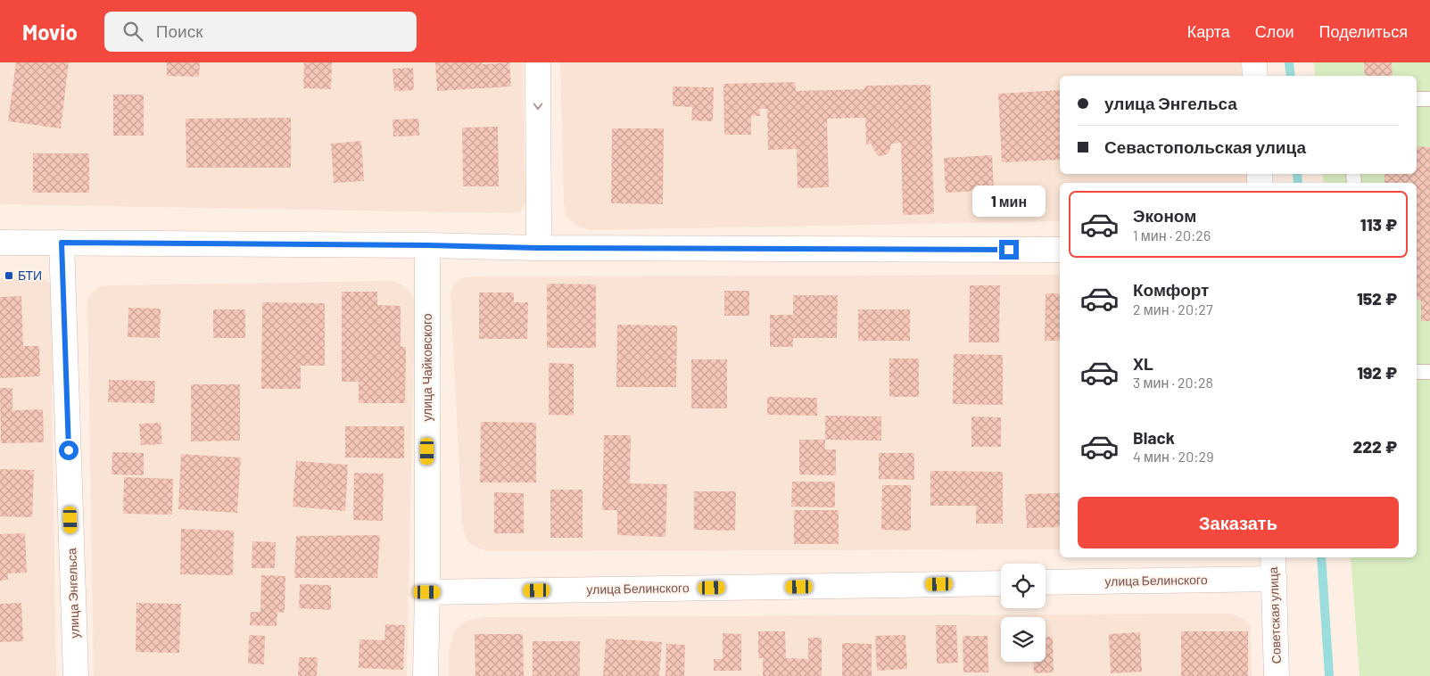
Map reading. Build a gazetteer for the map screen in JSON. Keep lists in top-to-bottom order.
{
  "streets": {
    "street": [
      "улица Чайковского",
      "улица Белинского",
      "улица Энгельса",
      "Советская улица"
    ]
  },
  "crossings": [
    ["улица Чайковского", "улица Белинского"],
    ["улица Белинского", "Советская улица"]
  ],
  "places": {
    "transit": ["БТИ"]
  },
  "page": {
    "header": "Movio",
    "search": "Поиск",
    "nav": ["Карта", "Слои", "Поделиться"],
    "banner": ["улица Энгельса", "Севастопольская улица"],
    "bubble": "1 мин",
    "list": [
      {
        "name": "Эконом",
        "note": "1 мин · 20:26",
        "value": "113 ₽"
      },
      {
        "name": "Комфорт",
        "note": "2 мин · 20:27",
        "value": "152 ₽"
      },
      {
        "name": "XL",
        "note": "3 мин · 20:28",
        "value": "192 ₽"
      },
      {
        "name": "Black",
        "note": "4 мин · 20:29",
        "value": "222 ₽"
      }
    ],
    "buttons": "Заказать"
  }
}
